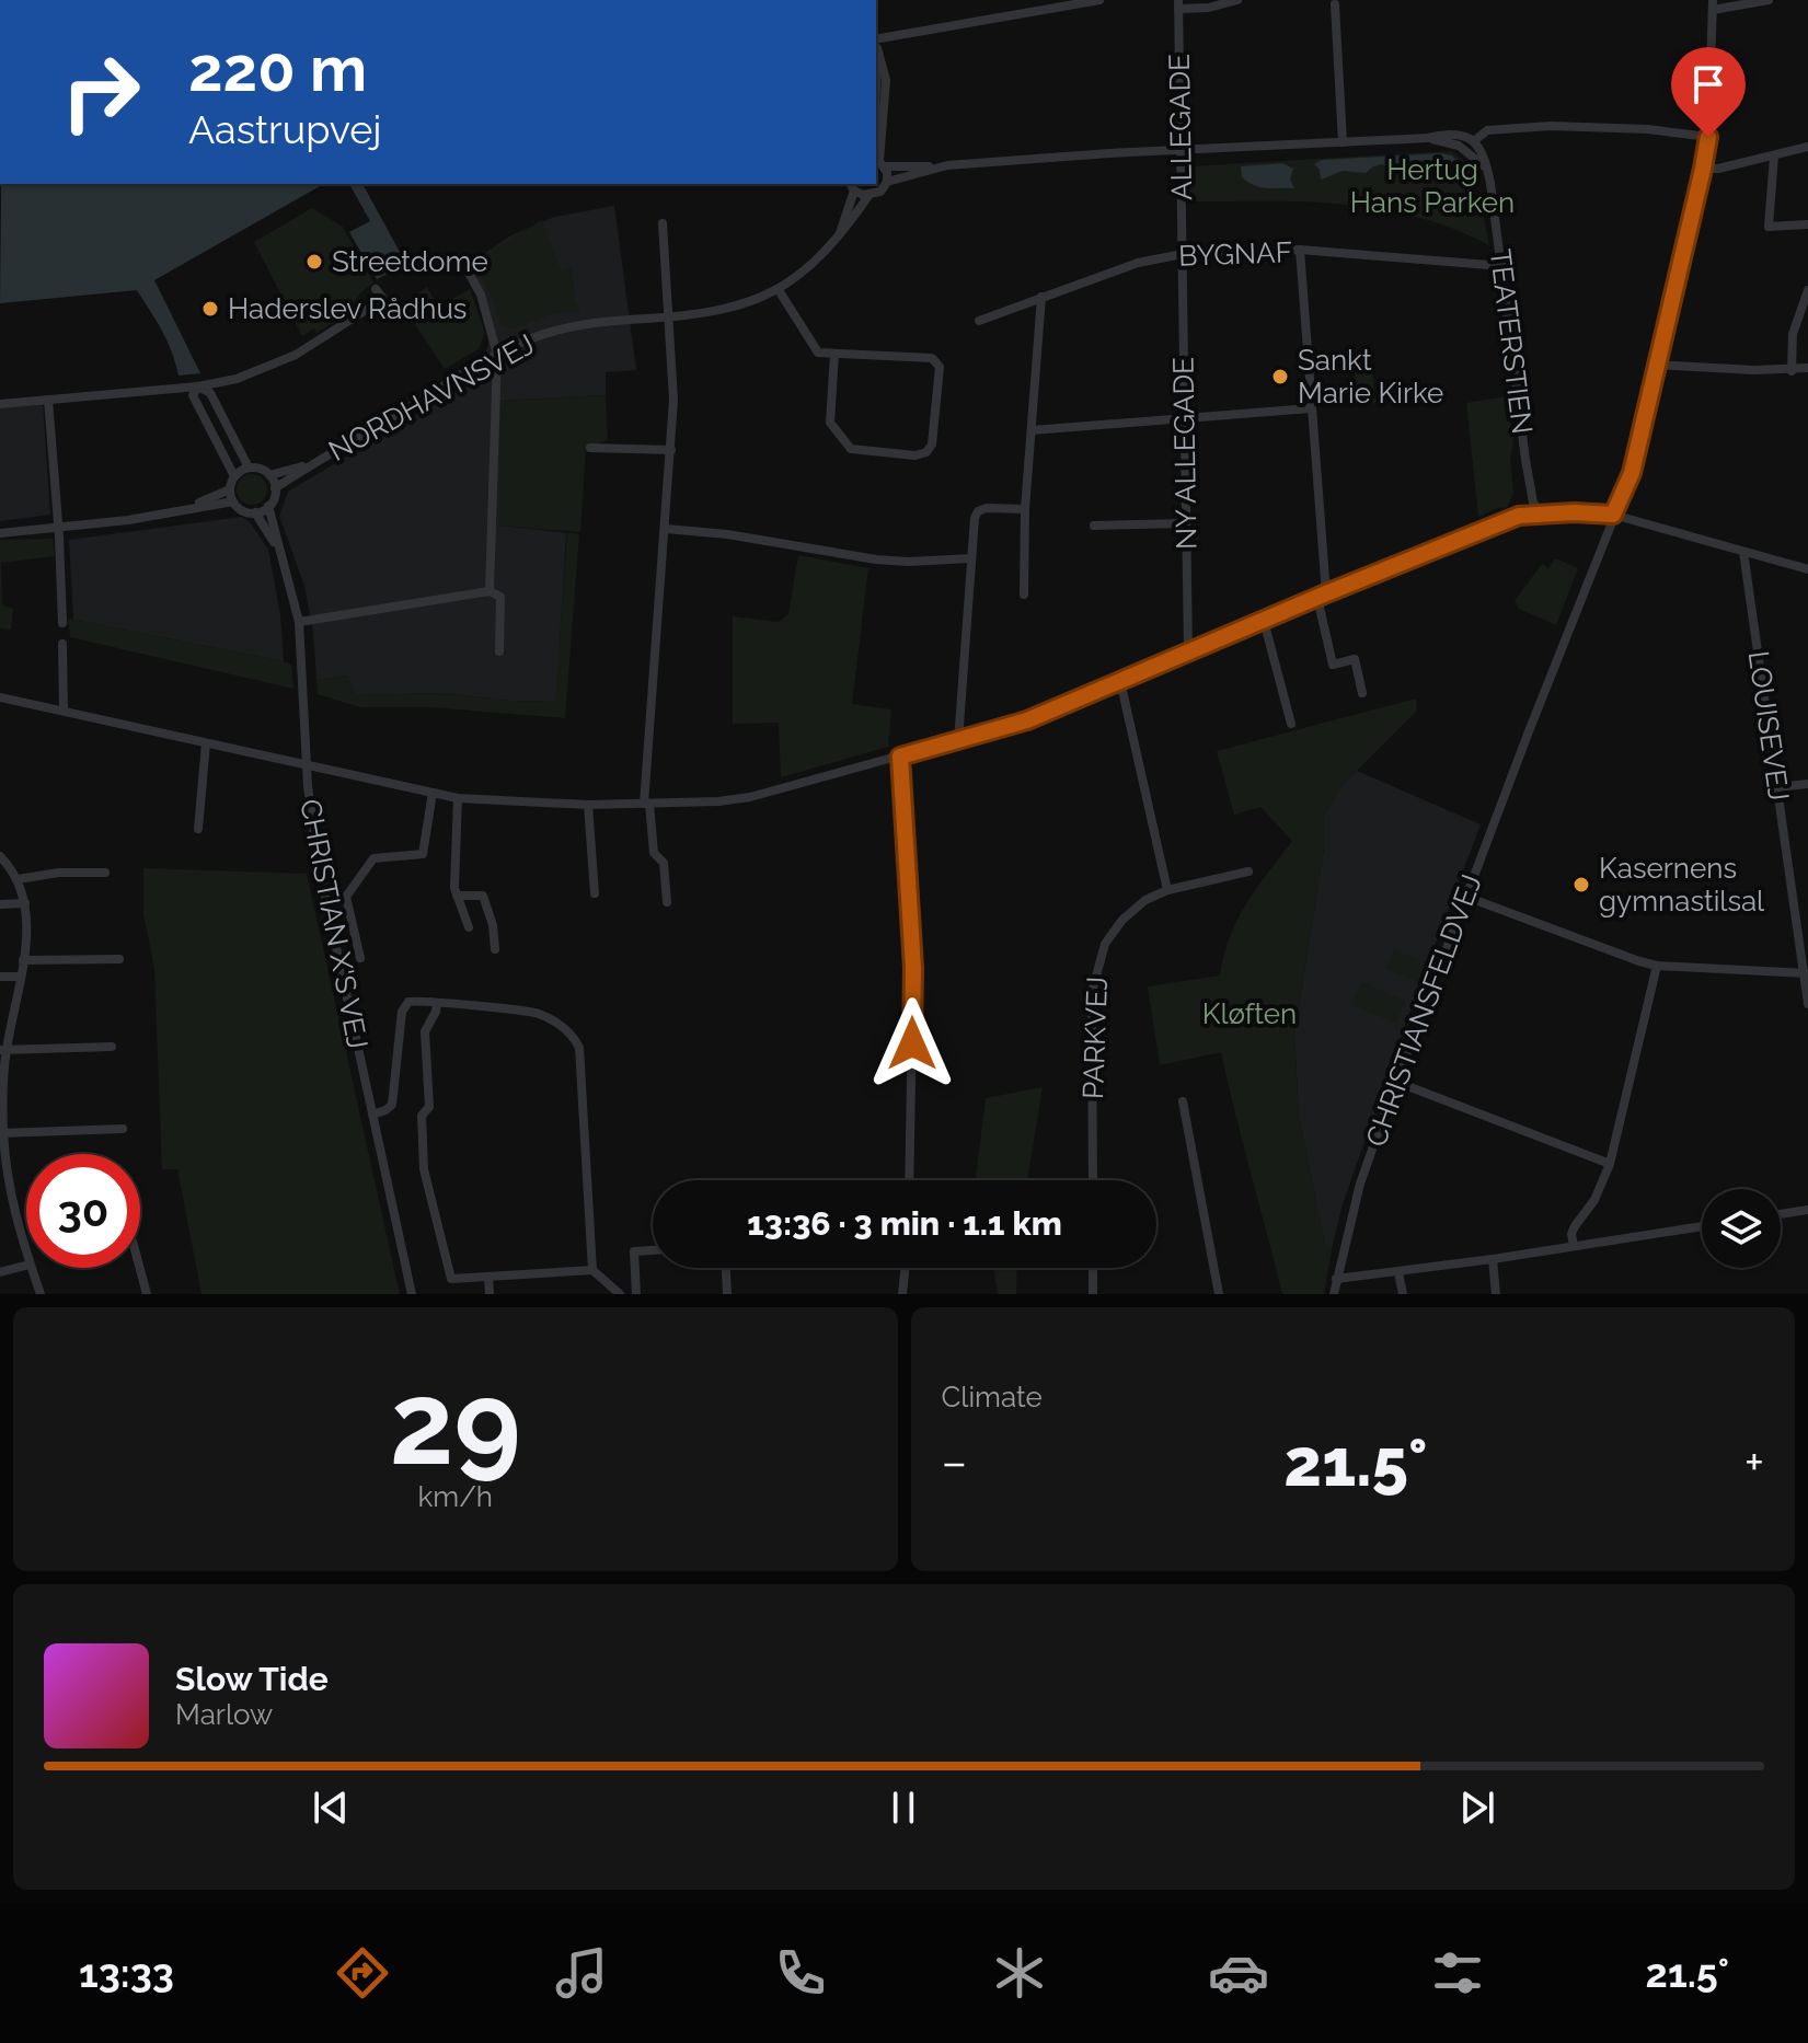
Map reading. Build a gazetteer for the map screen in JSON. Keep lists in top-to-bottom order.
{
  "streets": {
    "street": [
      "ALLEGADE",
      "BYGNAF",
      "TEATERSTIEN",
      "NORDHAVNSVEJ",
      "NY ALLEGADE",
      "LOUISEVEJ",
      "CHRISTIAN X'S VEJ",
      "CHRISTIANSFELDVEJ",
      "PARKVEJ"
    ]
  },
  "crossings": [
    ["ALLEGADE", "BYGNAF"],
    ["ALLEGADE", "NY ALLEGADE"],
    ["BYGNAF", "TEATERSTIEN"],
    ["BYGNAF", "NY ALLEGADE"],
    ["NORDHAVNSVEJ", "CHRISTIAN X'S VEJ"]
  ],
  "parks": ["Hertug Hans Parken", "Kløften"],
  "places": [
    "Streetdome",
    "Haderslev Rådhus",
    "Sankt Marie Kirke",
    "Kasernens gymnastilsal"
  ],
  "page": {
    "turn": ["220 m", "Aastrupvej"],
    "limit": "30",
    "trip": "13:36 · 3 min · 1.1 km",
    "tile": [
      ["29", "km/h"],
      "Climate"
    ],
    "heat": ["−", "21.5°", "+"],
    "song": ["Slow Tide", "Marlow"],
    "tabs": ["13:33", "21.5°"]
  }
}
